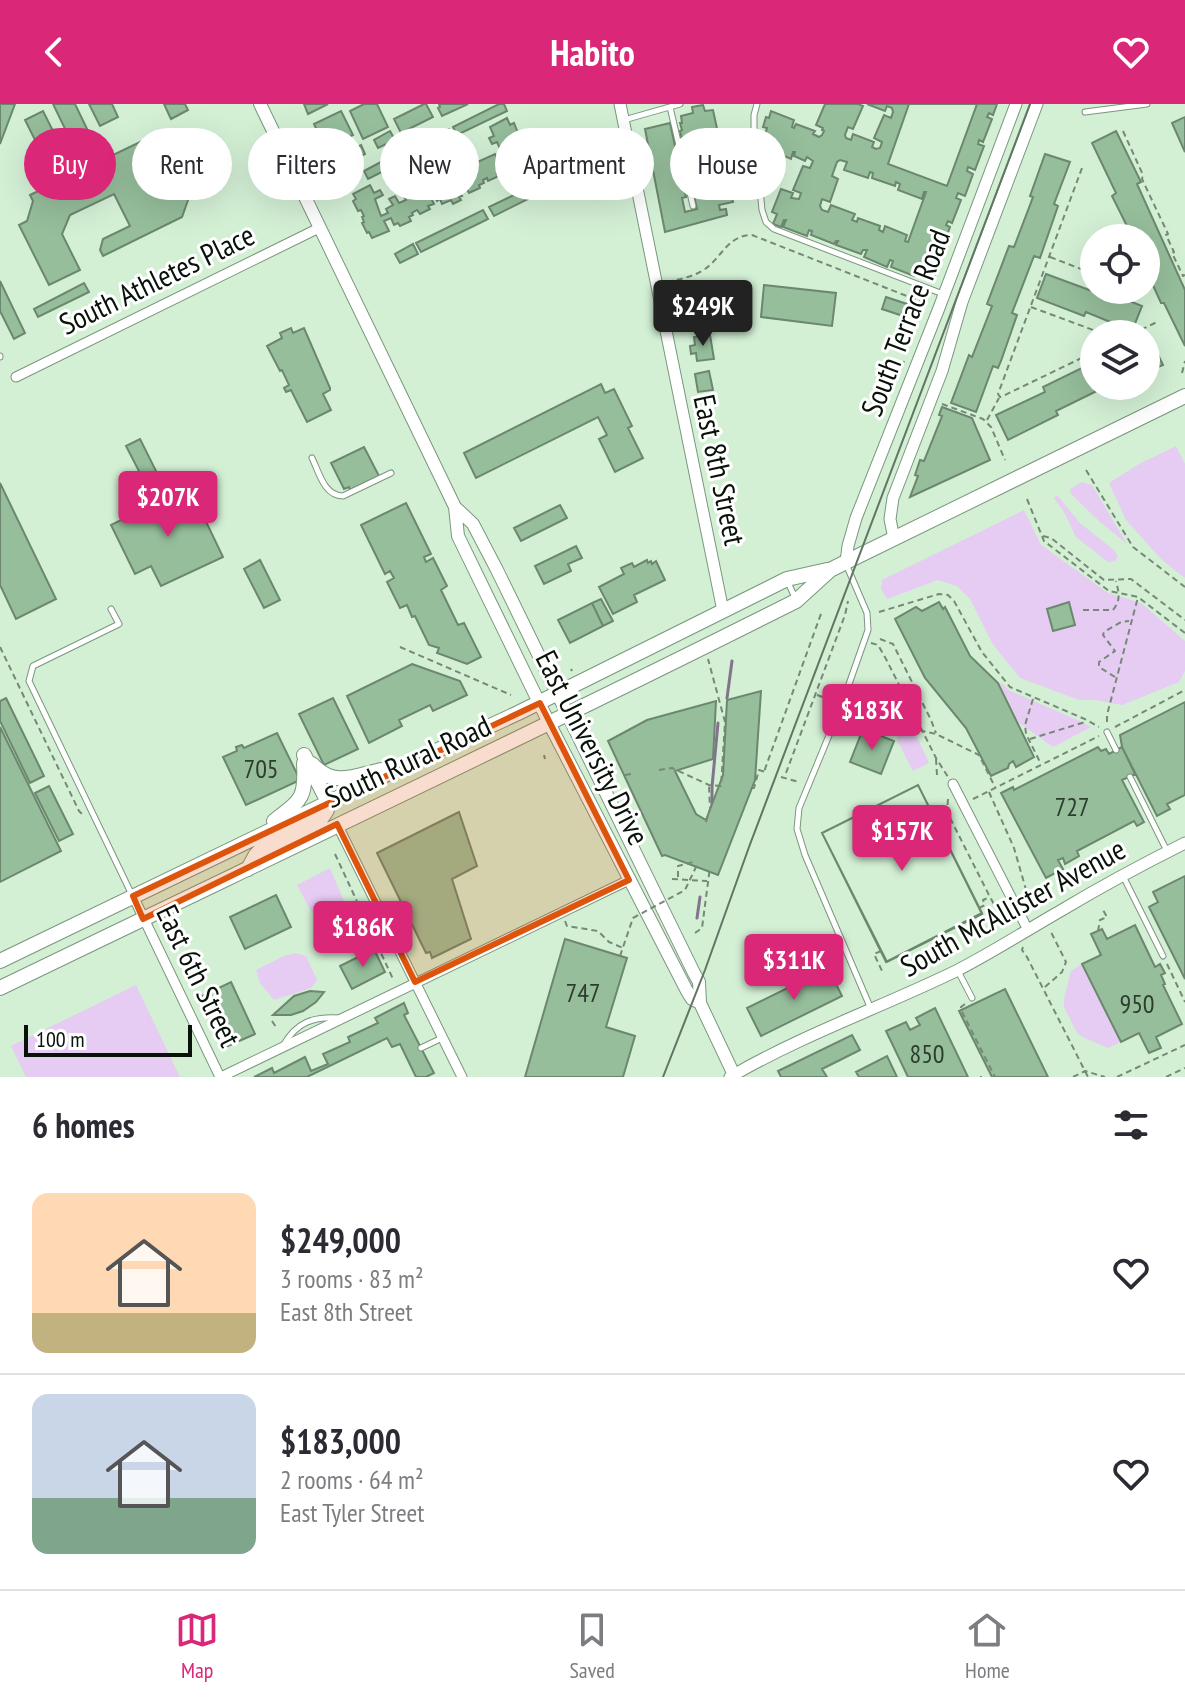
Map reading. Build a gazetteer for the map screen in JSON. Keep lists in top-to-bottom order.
{
  "streets": {
    "main road": ["East University Drive", "South Rural Road"],
    "street": [
      "South Athletes Place",
      "South Terrace Road",
      "East 8th Street",
      "South McAllister Avenue",
      "East 6th Street"
    ]
  },
  "crossings": [
    ["South Athletes Place", "East University Drive"],
    ["South Terrace Road", "South Rural Road"],
    ["East 8th Street", "South Rural Road"],
    ["East University Drive", "South Rural Road"],
    ["East University Drive", "South McAllister Avenue"],
    ["South Rural Road", "East 6th Street"]
  ],
  "house_numbers": [
    "705",
    "727",
    "747",
    "950",
    "850"
  ],
  "scale_bar": "100 m",
  "page": {
    "header": "Habito",
    "chip": [
      "Buy",
      "Rent",
      "Filters",
      "New",
      "Apartment",
      "House"
    ],
    "price": [
      "$249K",
      "$207K",
      "$183K",
      "$157K",
      "$186K",
      "$311K"
    ],
    "scale": "100 m",
    "heading": "6 homes",
    "list": [
      {
        "name": "$249,000",
        "note": "3 rooms · 83 m² · East 8th Street"
      },
      {
        "name": "$183,000",
        "note": "2 rooms · 64 m² · East Tyler Street"
      }
    ],
    "tabs": ["Map", "Saved", "Home"]
  }
}
